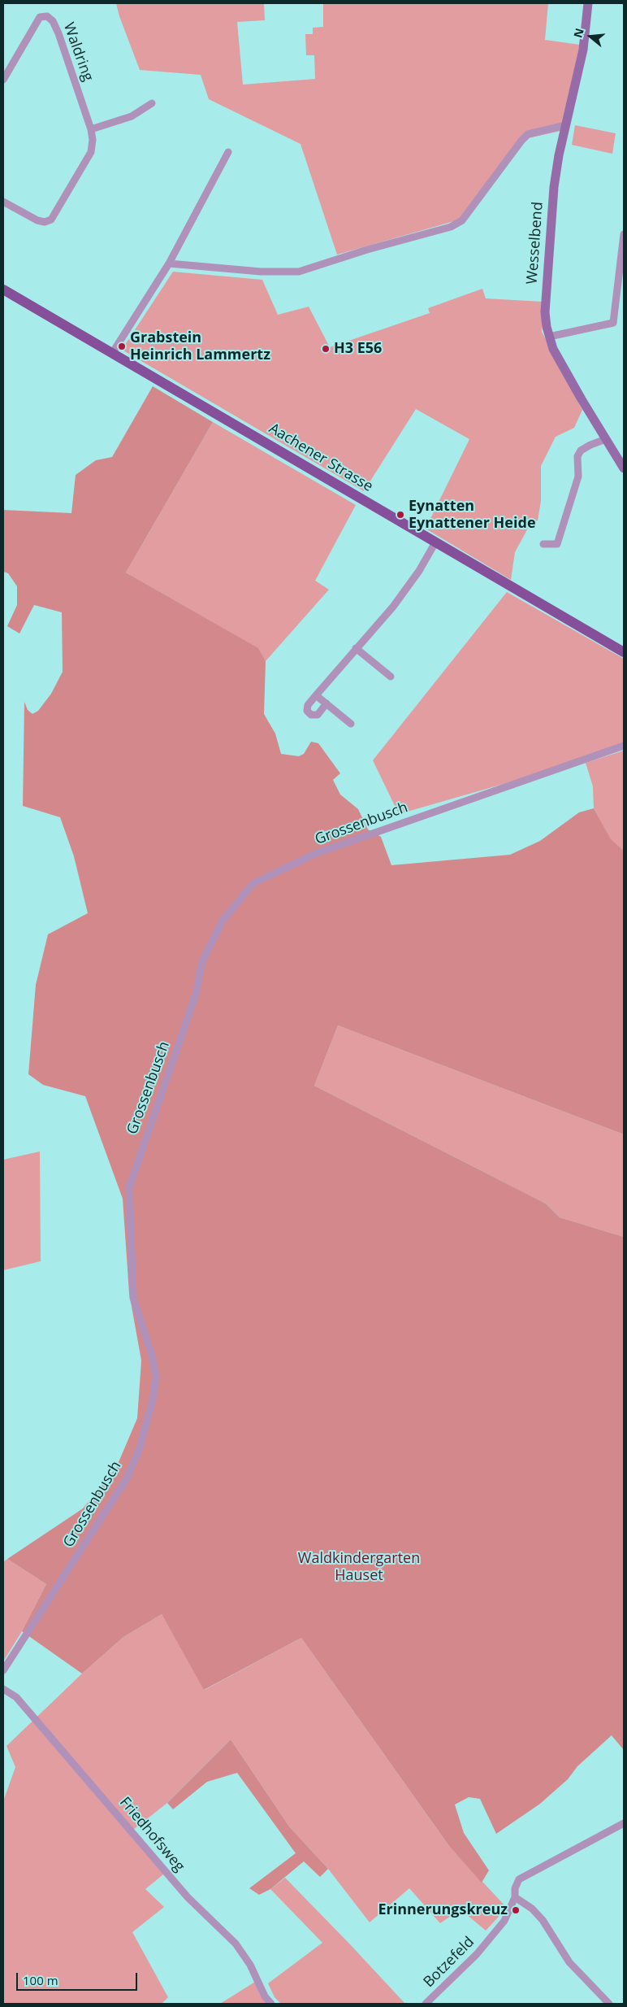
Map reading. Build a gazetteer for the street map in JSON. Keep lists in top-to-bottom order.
{
  "streets": {
    "main road": ["Aachener Strasse"],
    "street": [
      "Waldring",
      "Wesselbend",
      "Grossenbusch",
      "Friedhofsweg",
      "Botzefeld"
    ]
  },
  "parks": ["Waldkindergarten Hauset"],
  "places": [
    "Grabstein Heinrich Lammertz",
    "H3 E56",
    "Eynatten Eynattener Heide",
    "Erinnerungskreuz"
  ],
  "scale_bar": "100 m",
  "north": "left"
}
